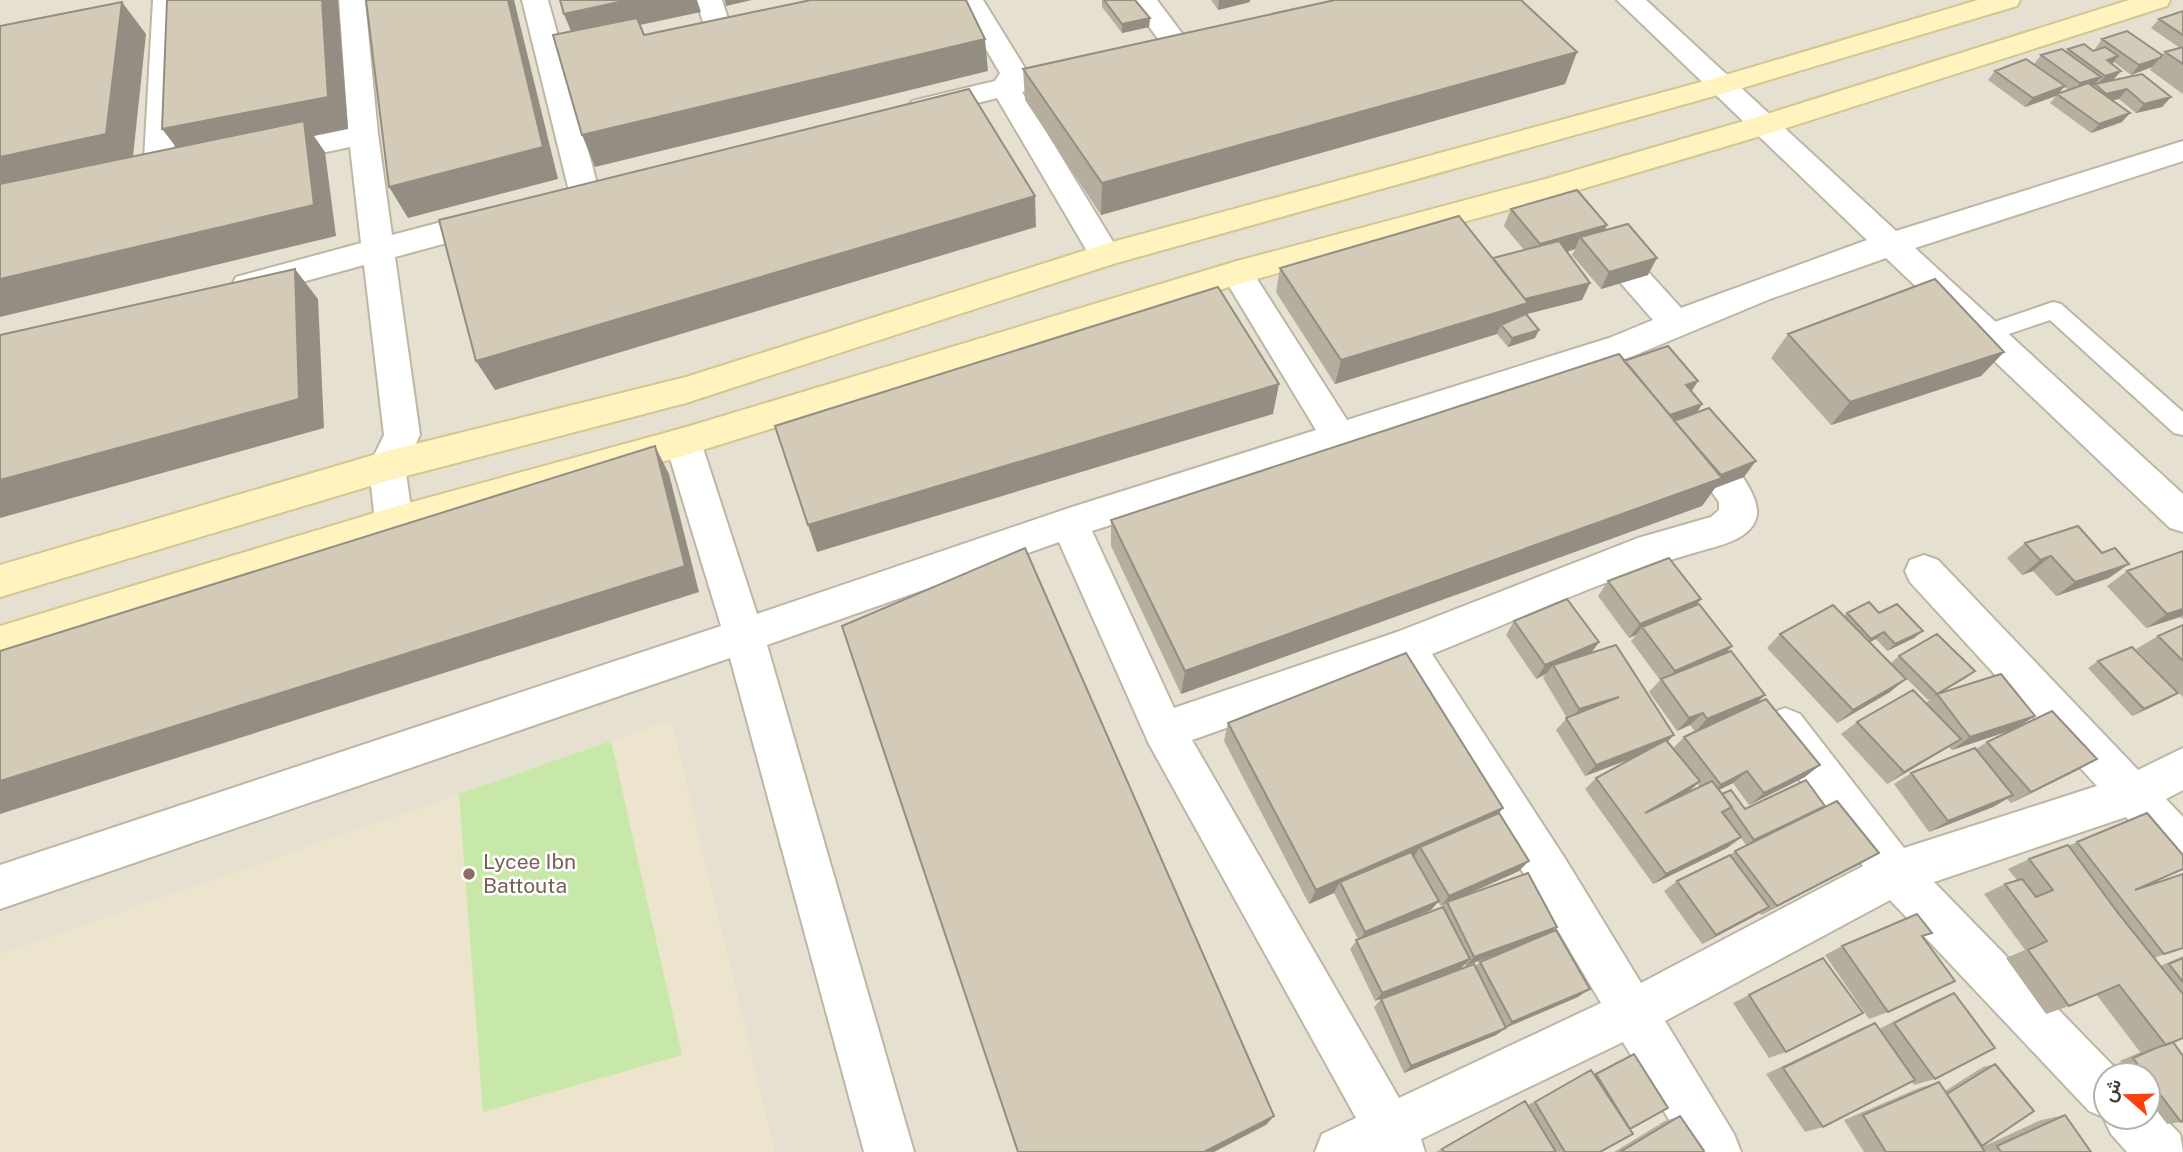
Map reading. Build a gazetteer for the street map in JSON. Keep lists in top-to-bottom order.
{
  "places": ["Lycee Ibn Battouta"],
  "north": "left"
}
